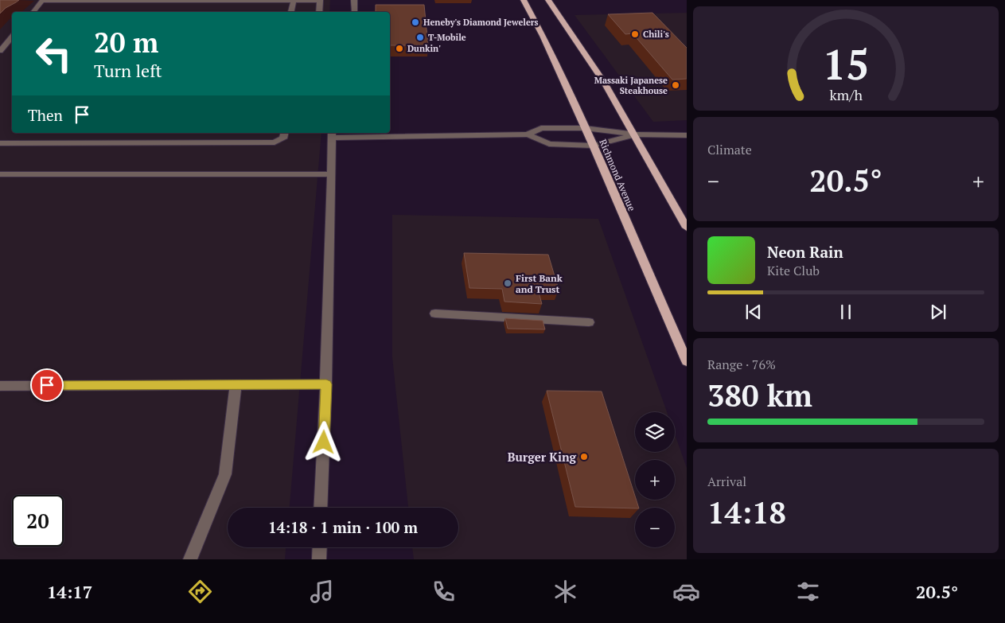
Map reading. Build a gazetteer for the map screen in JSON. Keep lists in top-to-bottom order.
{
  "streets": {
    "main road": ["Richmond Avenue"]
  },
  "places": [
    "Heneby's Diamond Jewelers",
    "Chili's",
    "T-Mobile",
    "Dunkin'",
    "Massaki Japanese Steakhouse",
    "First Bank and Trust",
    "Burger King"
  ],
  "page": {
    "turn": ["20 m", "Turn left"],
    "then": "Then",
    "tile": [
      "Climate",
      ["Range · 76%", "380 km"],
      ["Arrival", "14:18"]
    ],
    "heat": ["−", "20.5°", "+"],
    "song": ["Neon Rain", "Kite Club"],
    "map_buttons": ["+", "−"],
    "limit": "20",
    "trip": "14:18 · 1 min · 100 m",
    "tabs": ["14:17", "20.5°"],
    "gauge": ["15", "km/h"]
  }
}
